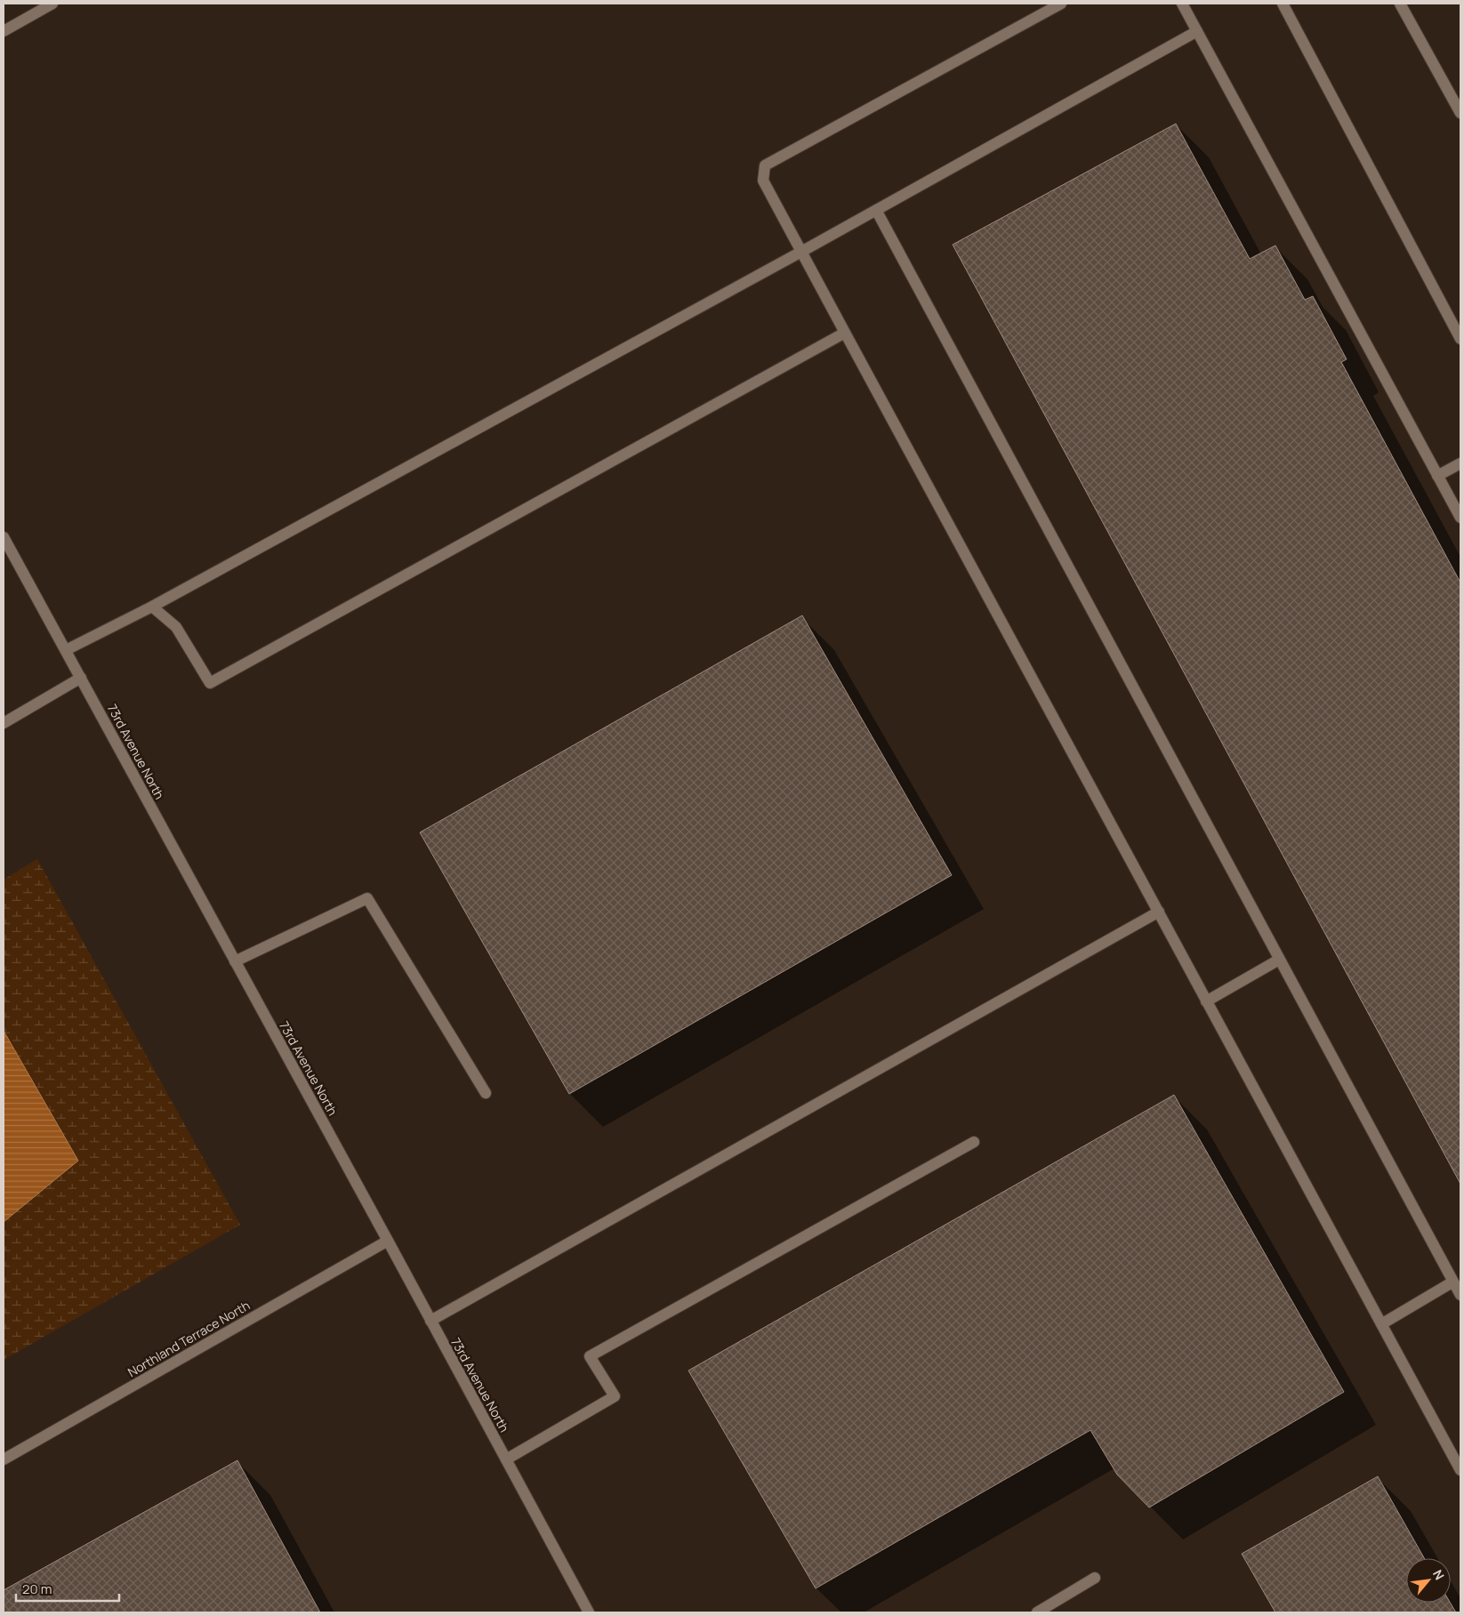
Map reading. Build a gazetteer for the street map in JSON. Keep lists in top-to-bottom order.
{
  "streets": {
    "street": ["73rd Avenue North", "Northland Terrace North"]
  },
  "crossings": [
    ["73rd Avenue North", "Northland Terrace North"]
  ],
  "scale_bar": "20 m",
  "north": "top right"
}
